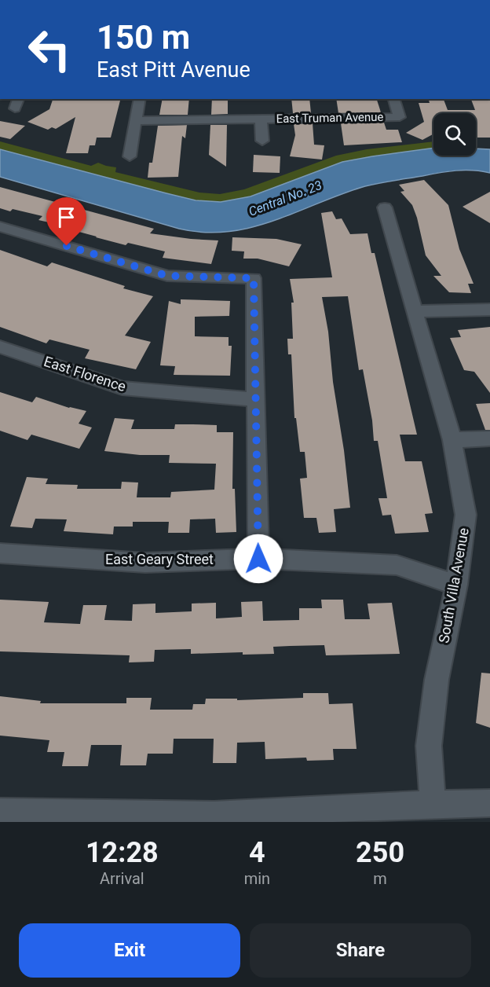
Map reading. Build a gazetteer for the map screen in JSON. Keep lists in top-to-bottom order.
{
  "streets": {
    "street": [
      "East Truman Avenue",
      "East Florence",
      "East Geary Street",
      "South Villa Avenue"
    ]
  },
  "crossings": [
    ["East Geary Street", "South Villa Avenue"]
  ],
  "water": ["Central No. 23"],
  "page": {
    "turn": ["150 m", "East Pitt Avenue"],
    "eta": [
      "12:28",
      "Arrival",
      "4",
      "min",
      "250",
      "m"
    ],
    "buttons": ["Exit", "Share"]
  }
}
